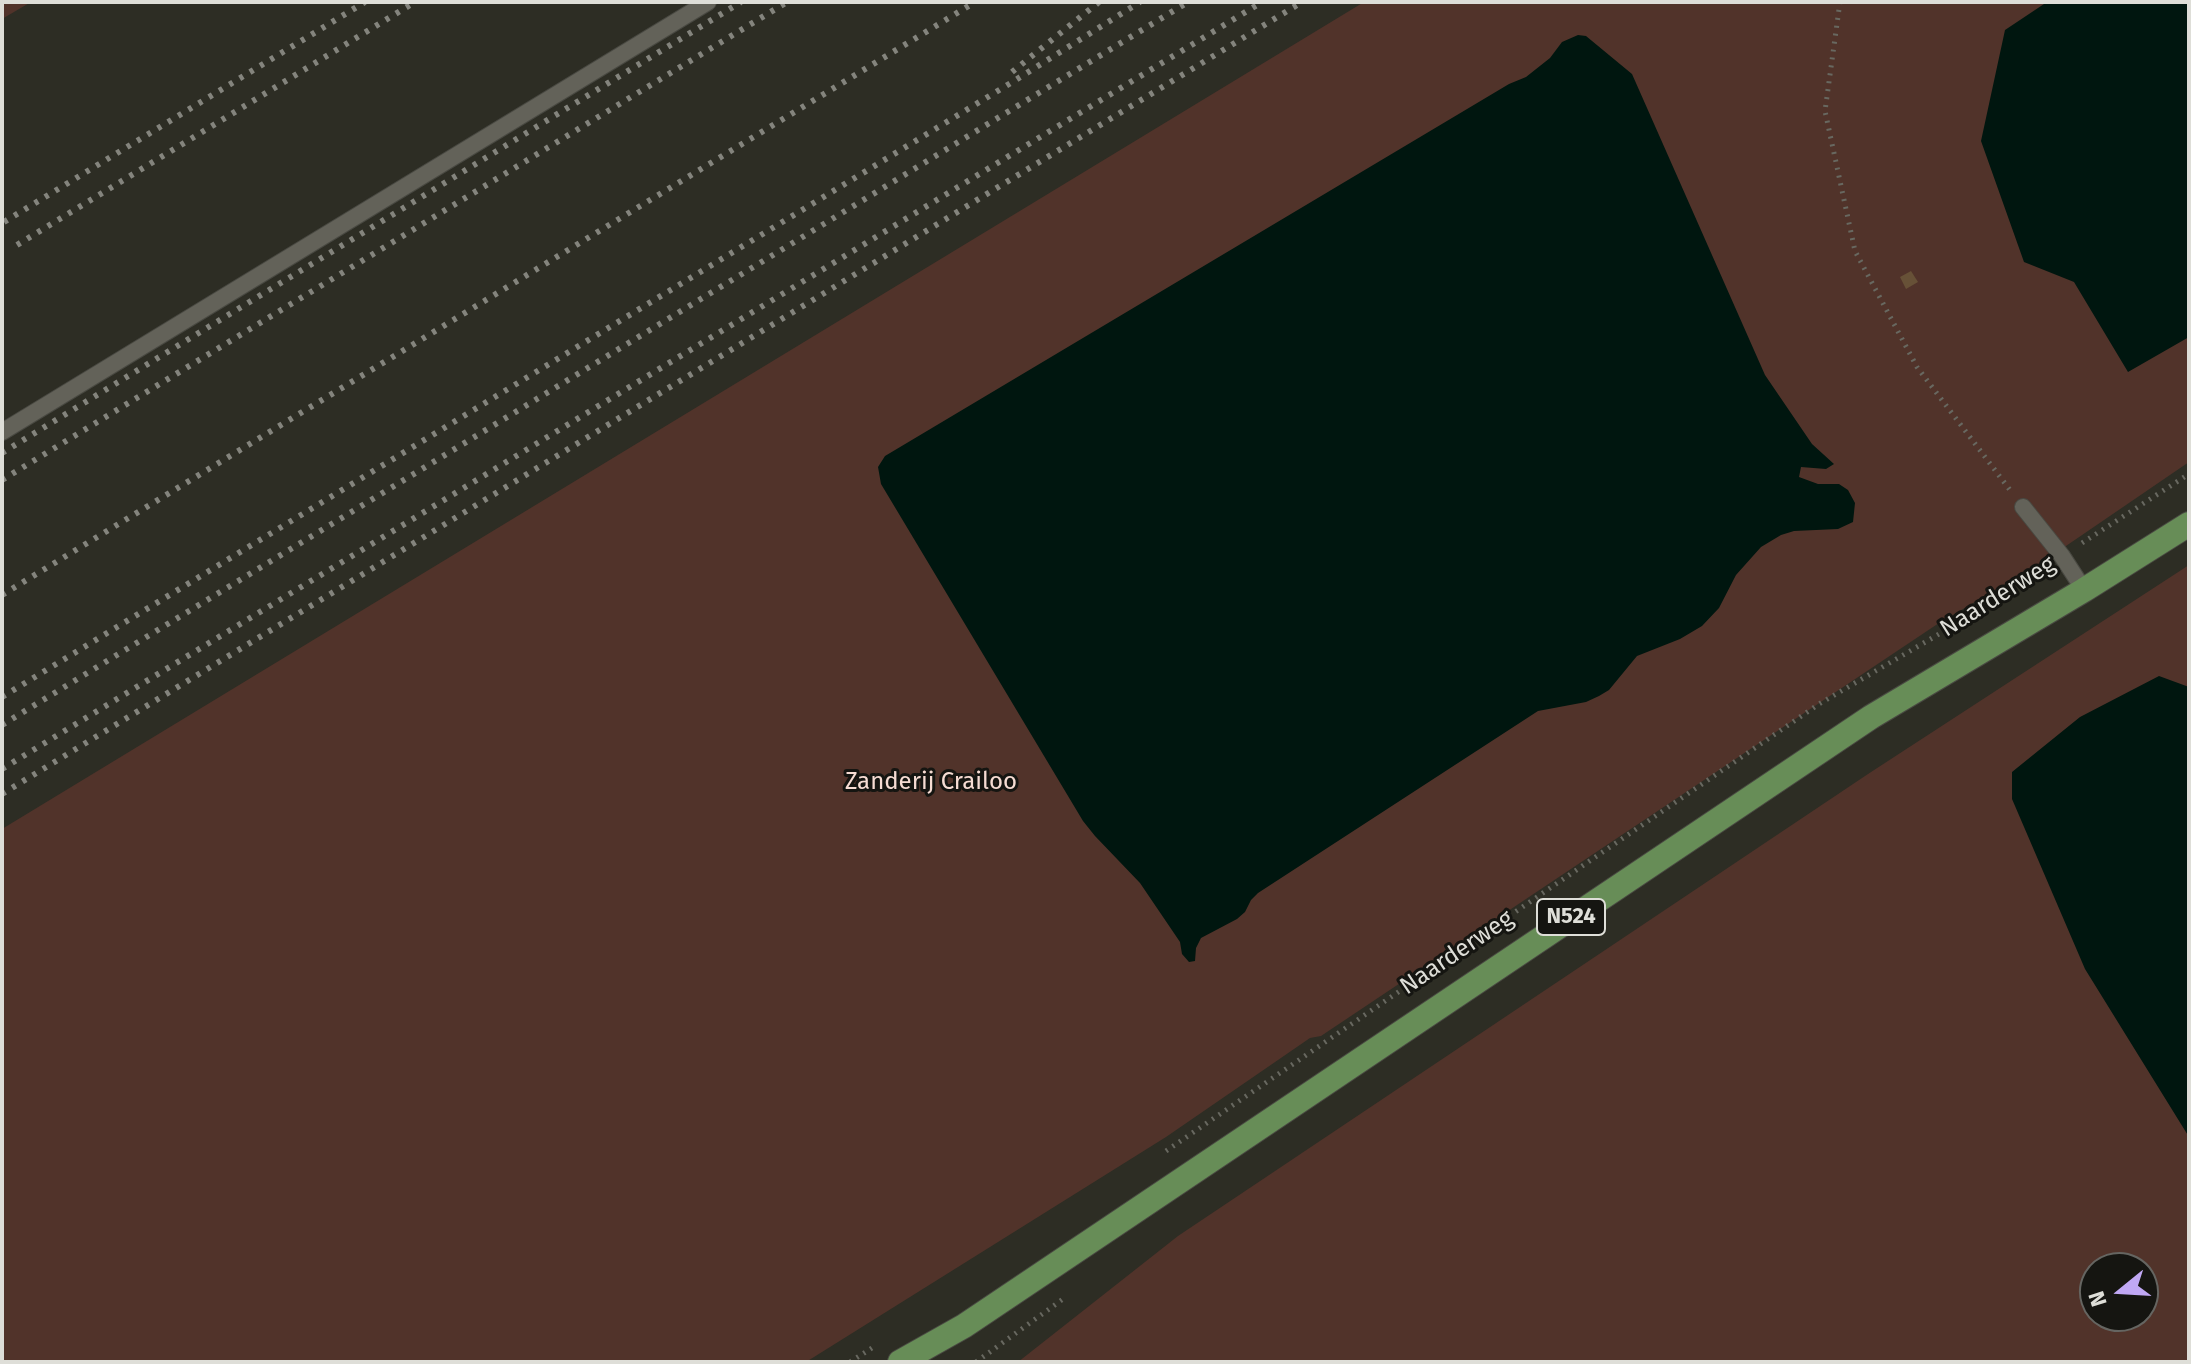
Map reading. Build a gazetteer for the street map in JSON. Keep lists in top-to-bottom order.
{
  "streets": {
    "main road": ["Naarderweg", "N524"]
  },
  "parks": ["Zanderij Crailoo"],
  "north": "left"
}
